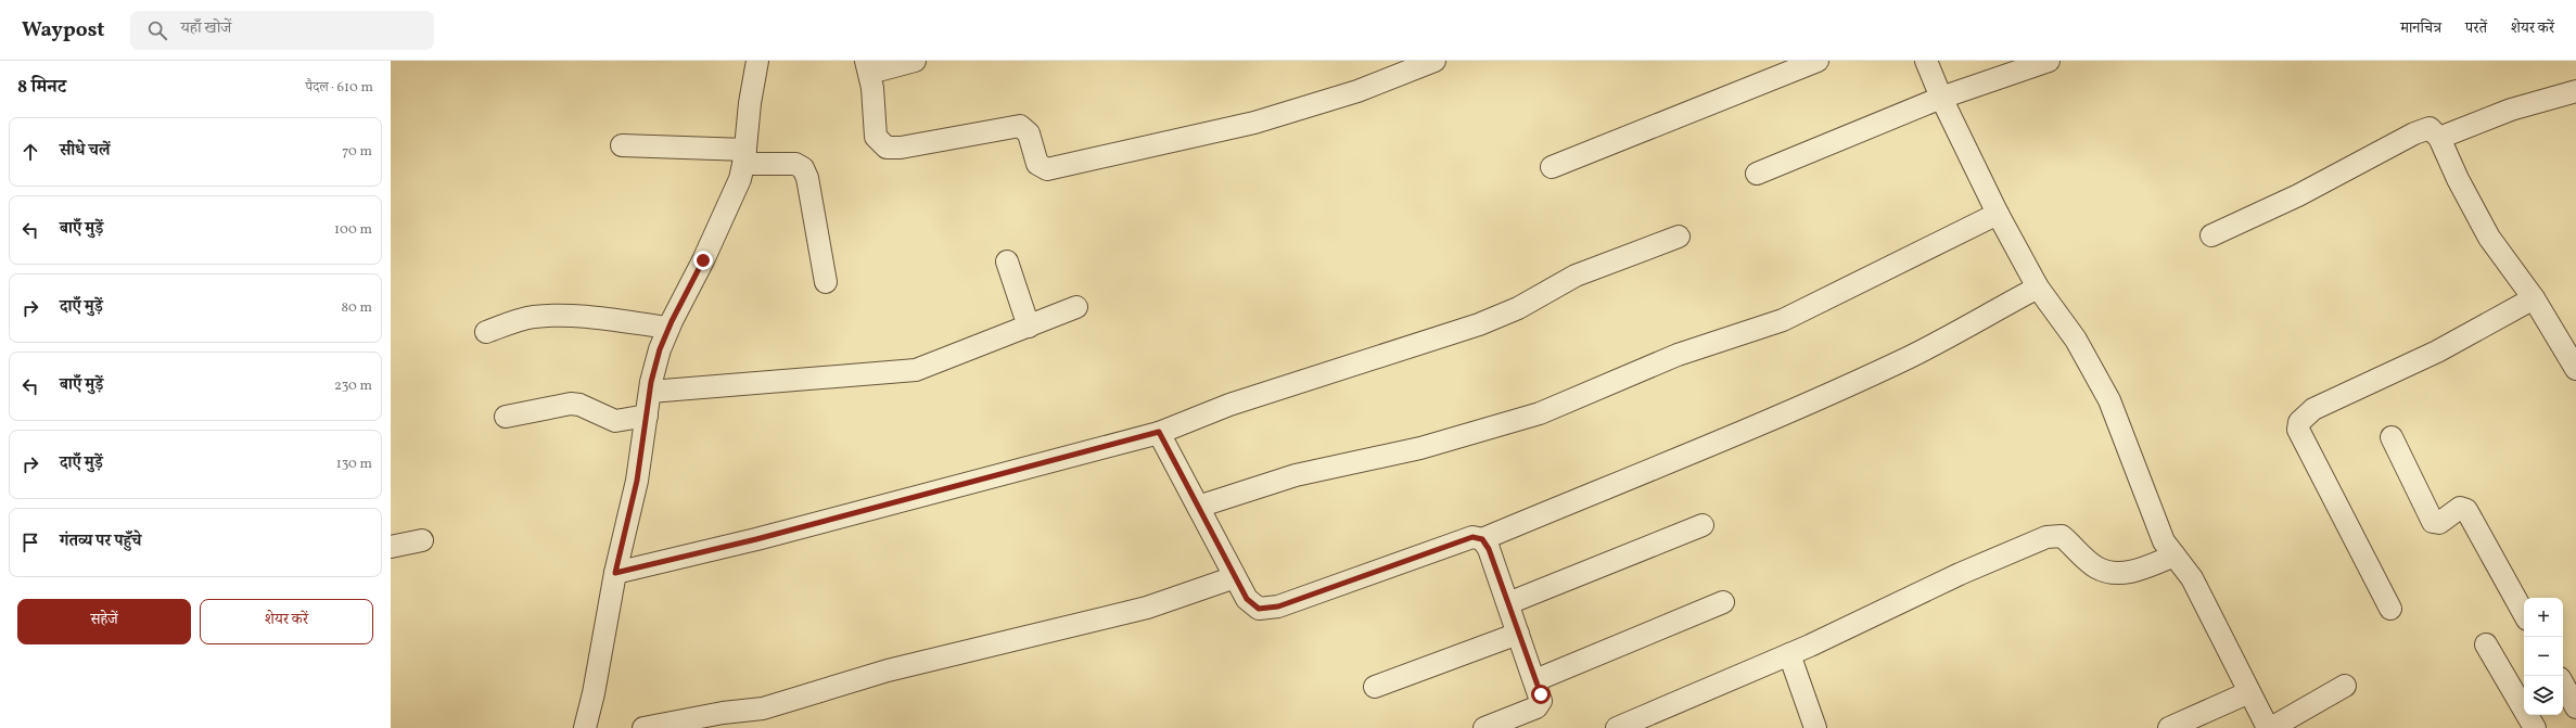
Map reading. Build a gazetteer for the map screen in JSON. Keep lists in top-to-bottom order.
{
  "page": {
    "header": "Waypost",
    "search": "यहाँ खोजें",
    "nav": ["मानचित्र", "परतें", "शेयर करें"],
    "heading": ["8 मिनट", "पैदल · 610 m"],
    "list": [
      ["सीधे चलें", "70 m"],
      ["बाएँ मुड़ें", "100 m"],
      ["दाएँ मुड़ें", "80 m"],
      ["बाएँ मुड़ें", "230 m"],
      ["दाएँ मुड़ें", "130 m"],
      "गंतव्य पर पहुँचे"
    ],
    "buttons": ["सहेजें", "शेयर करें"],
    "map_buttons": ["+", "−"]
  }
}
